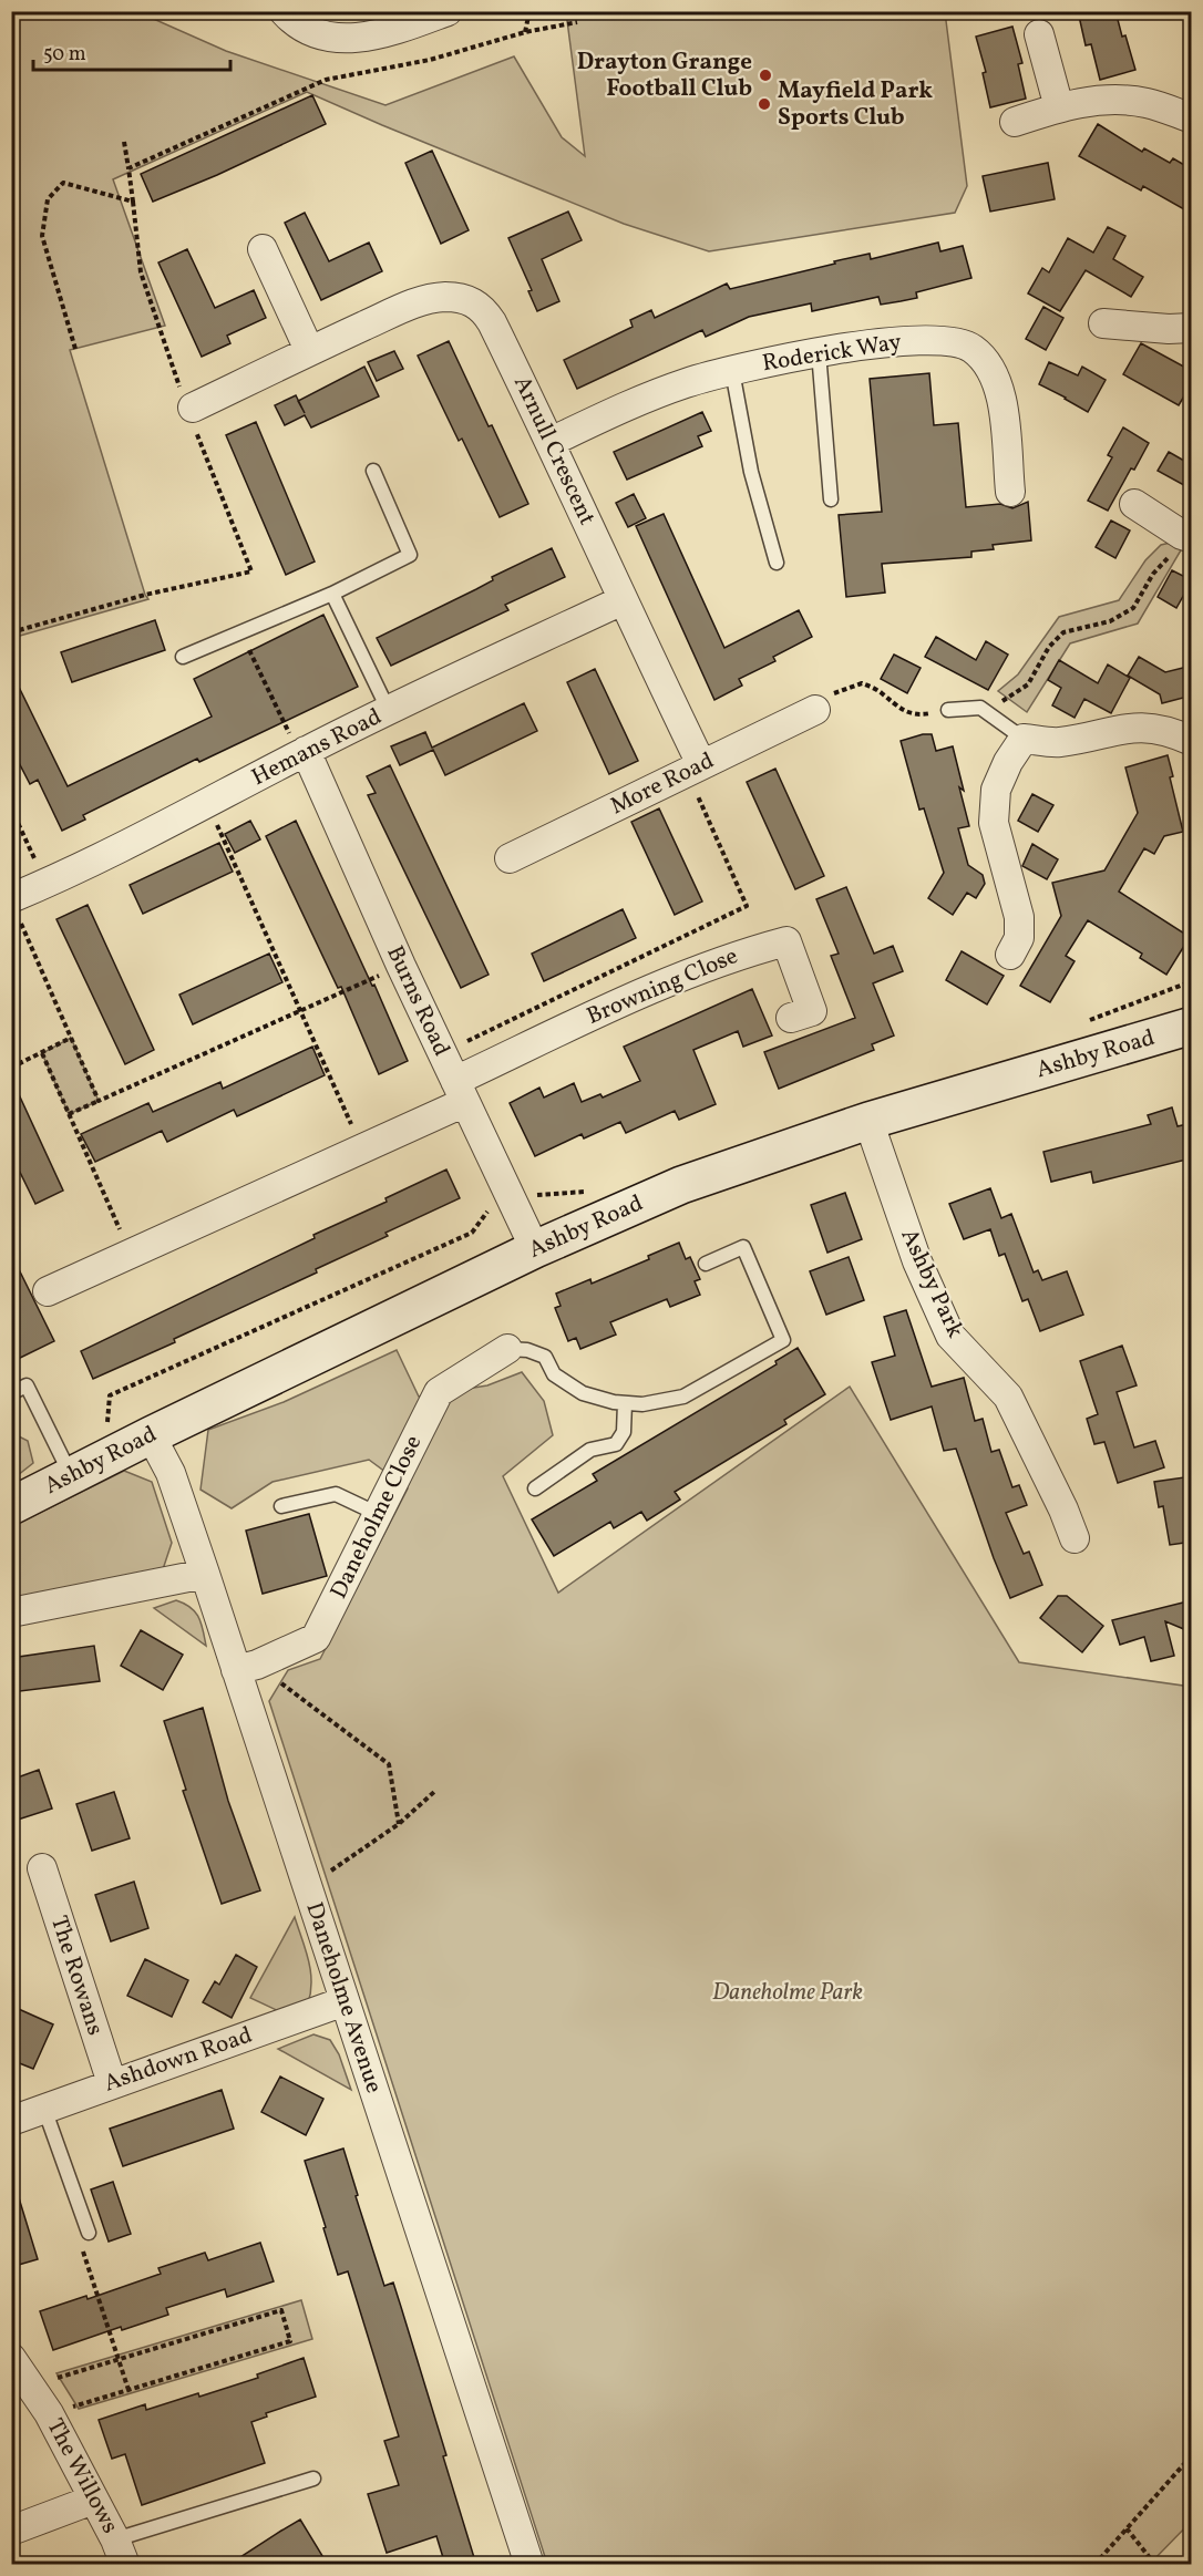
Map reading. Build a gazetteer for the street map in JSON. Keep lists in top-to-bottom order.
{
  "streets": {
    "street": [
      "Roderick Way",
      "Arnull Crescent",
      "Hemans Road",
      "More Road",
      "Browning Close",
      "Burns Road",
      "Ashby Road",
      "Ashby Park",
      "Daneholme Close",
      "The Rowans",
      "Daneholme Avenue",
      "Ashdown Road",
      "The Willows"
    ]
  },
  "crossings": [
    ["Roderick Way", "Arnull Crescent"],
    ["Arnull Crescent", "Hemans Road"],
    ["Arnull Crescent", "More Road"],
    ["Hemans Road", "Burns Road"],
    ["Browning Close", "Burns Road"],
    ["Burns Road", "Ashby Road"],
    ["Ashby Road", "Ashby Park"],
    ["Ashby Road", "Daneholme Avenue"],
    ["Daneholme Close", "Daneholme Avenue"],
    ["The Rowans", "Ashdown Road"],
    ["Daneholme Avenue", "Ashdown Road"]
  ],
  "parks": ["Daneholme Park"],
  "places": ["Drayton Grange Football Club", "Mayfield Park Sports Club"],
  "scale_bar": "50 m"
}
